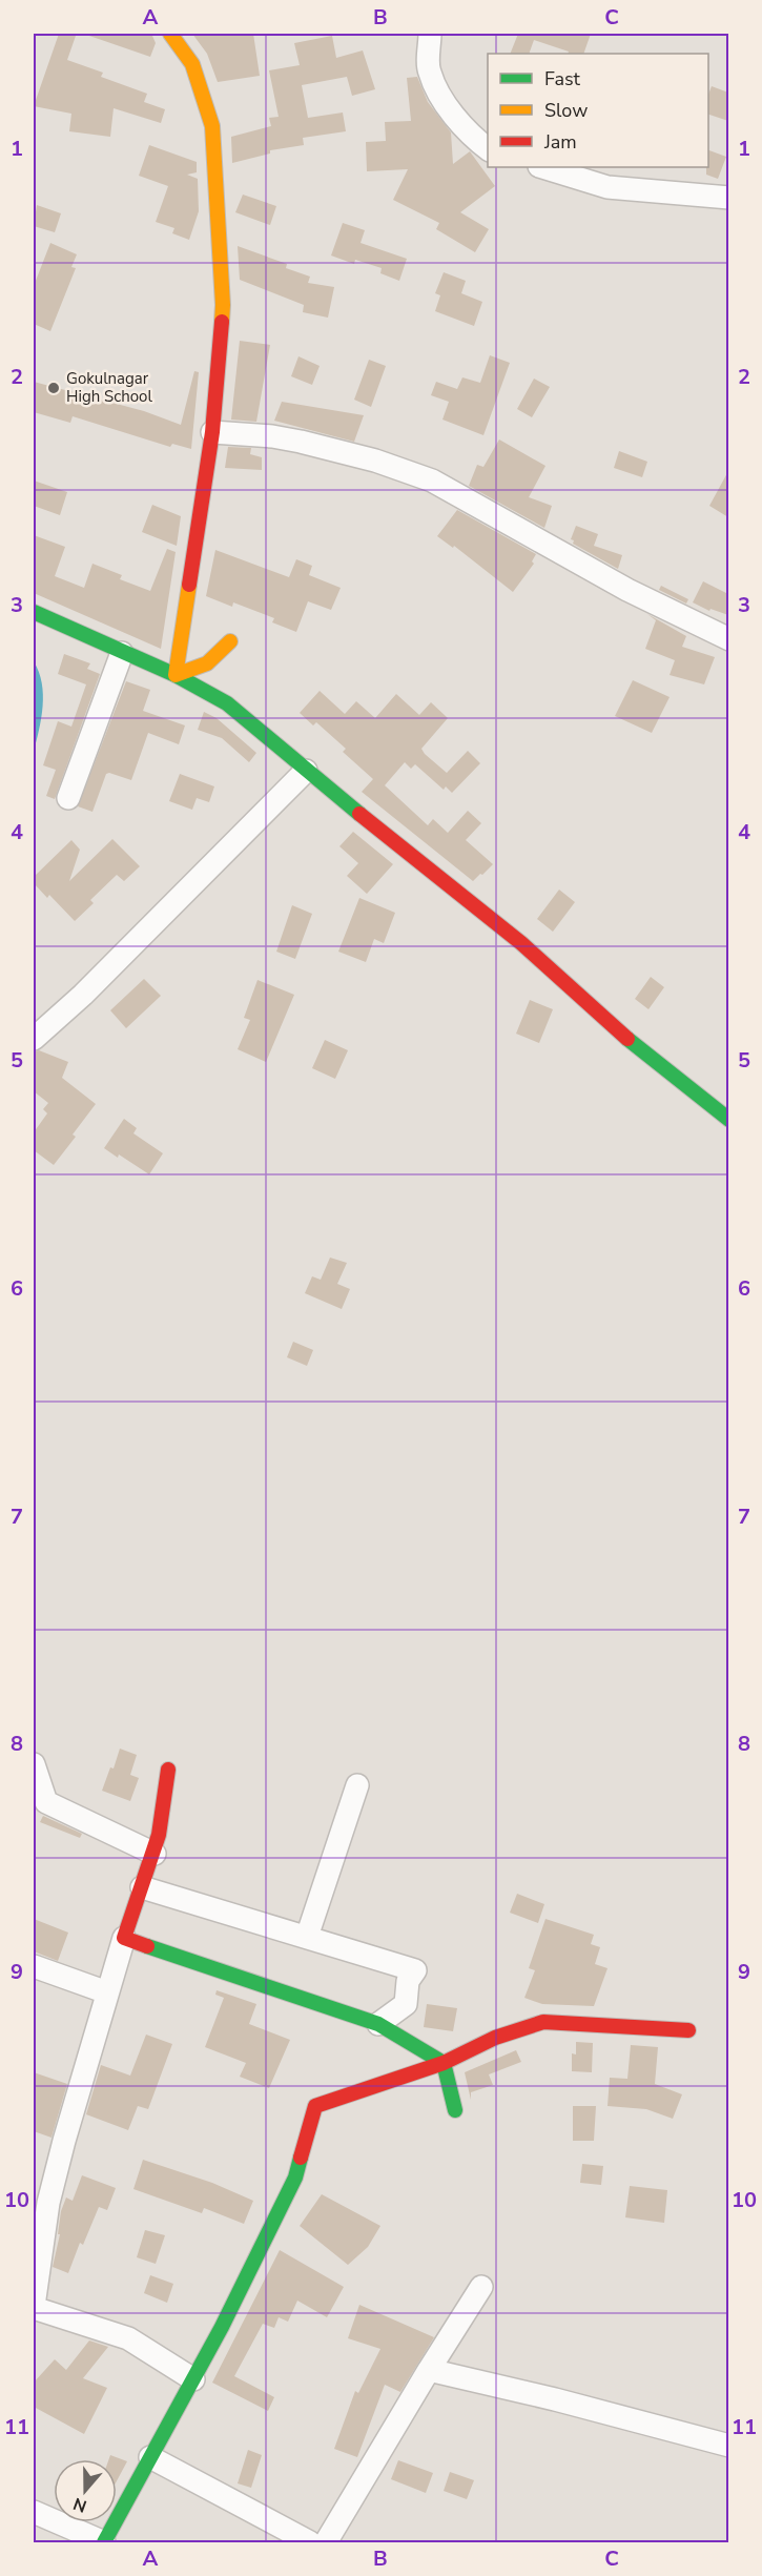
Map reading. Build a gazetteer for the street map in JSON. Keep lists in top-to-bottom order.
{
  "places": ["Gokulnagar High School"],
  "legend": ["Fast", "Slow", "Jam"],
  "north": "bottom",
  "grid": {
    "columns": ["A", "B", "C"],
    "rows": [
      "1",
      "2",
      "3",
      "4",
      "5",
      "6",
      "7",
      "8",
      "9",
      "10",
      "11"
    ]
  }
}
